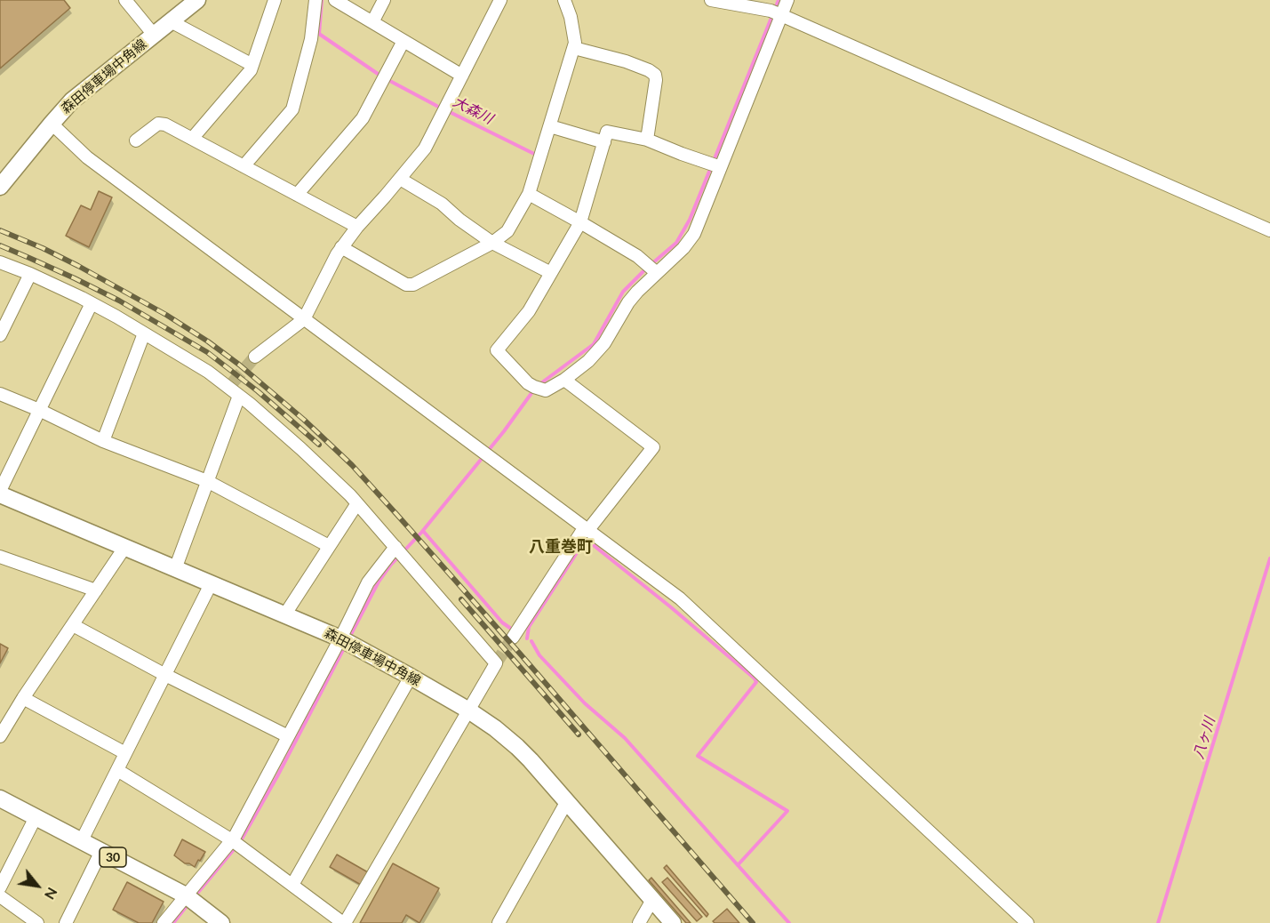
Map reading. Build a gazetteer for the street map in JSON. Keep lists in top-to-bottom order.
{
  "streets": {
    "main road": ["森田停車場中角線", "30"]
  },
  "districts": ["八重巻町"],
  "water": ["大森川", "八ヶ川"],
  "north": "bottom right"
}
